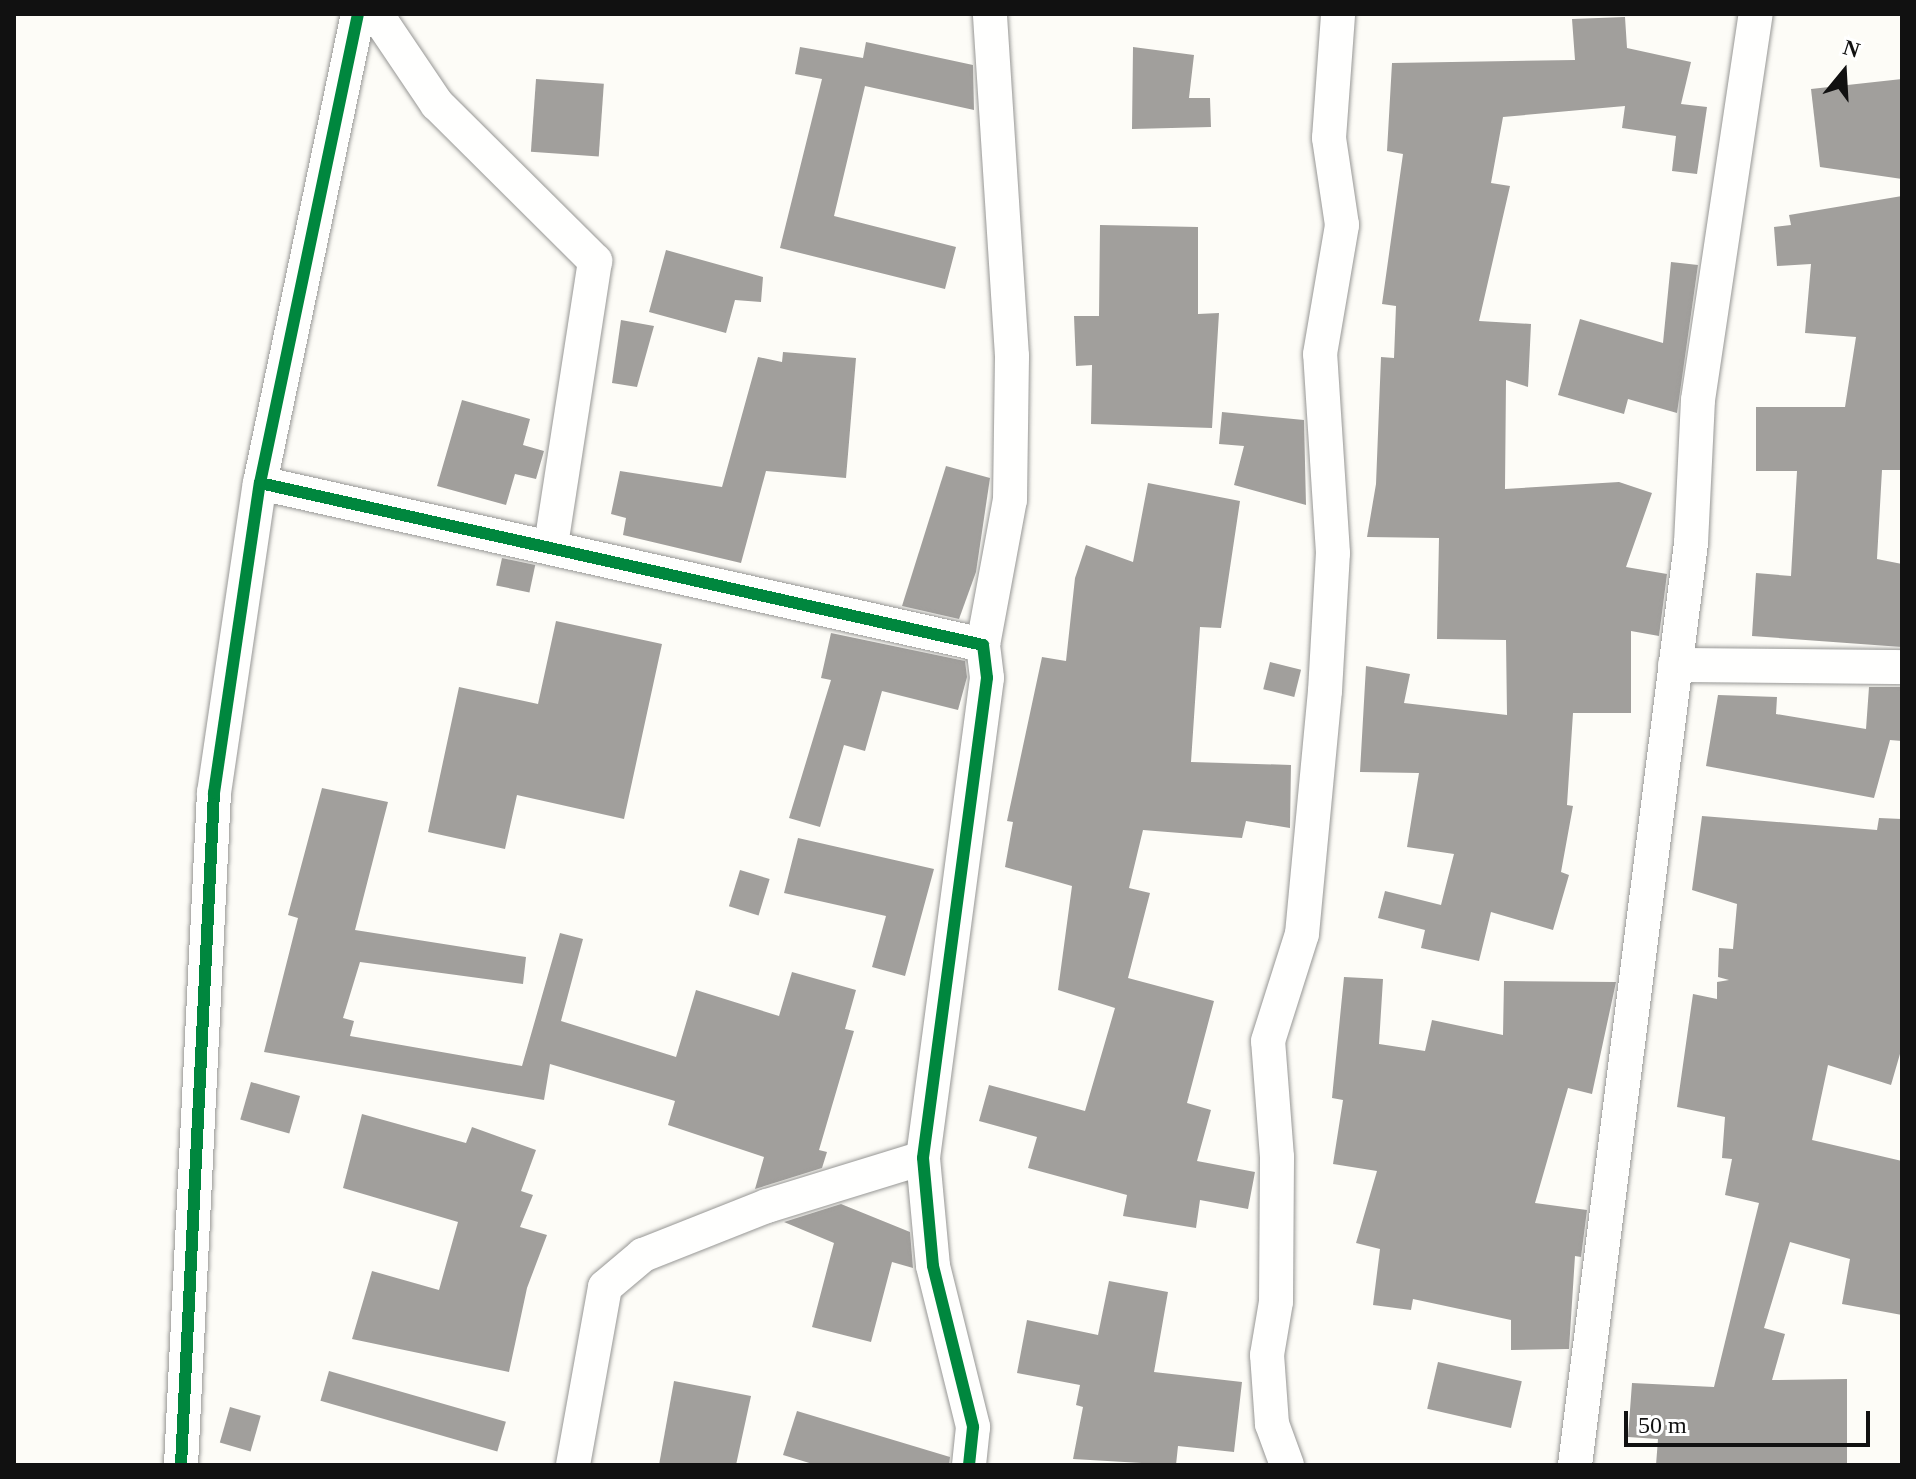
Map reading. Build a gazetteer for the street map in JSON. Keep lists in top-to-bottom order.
{
  "scale_bar": "50 m",
  "north": "top"
}
